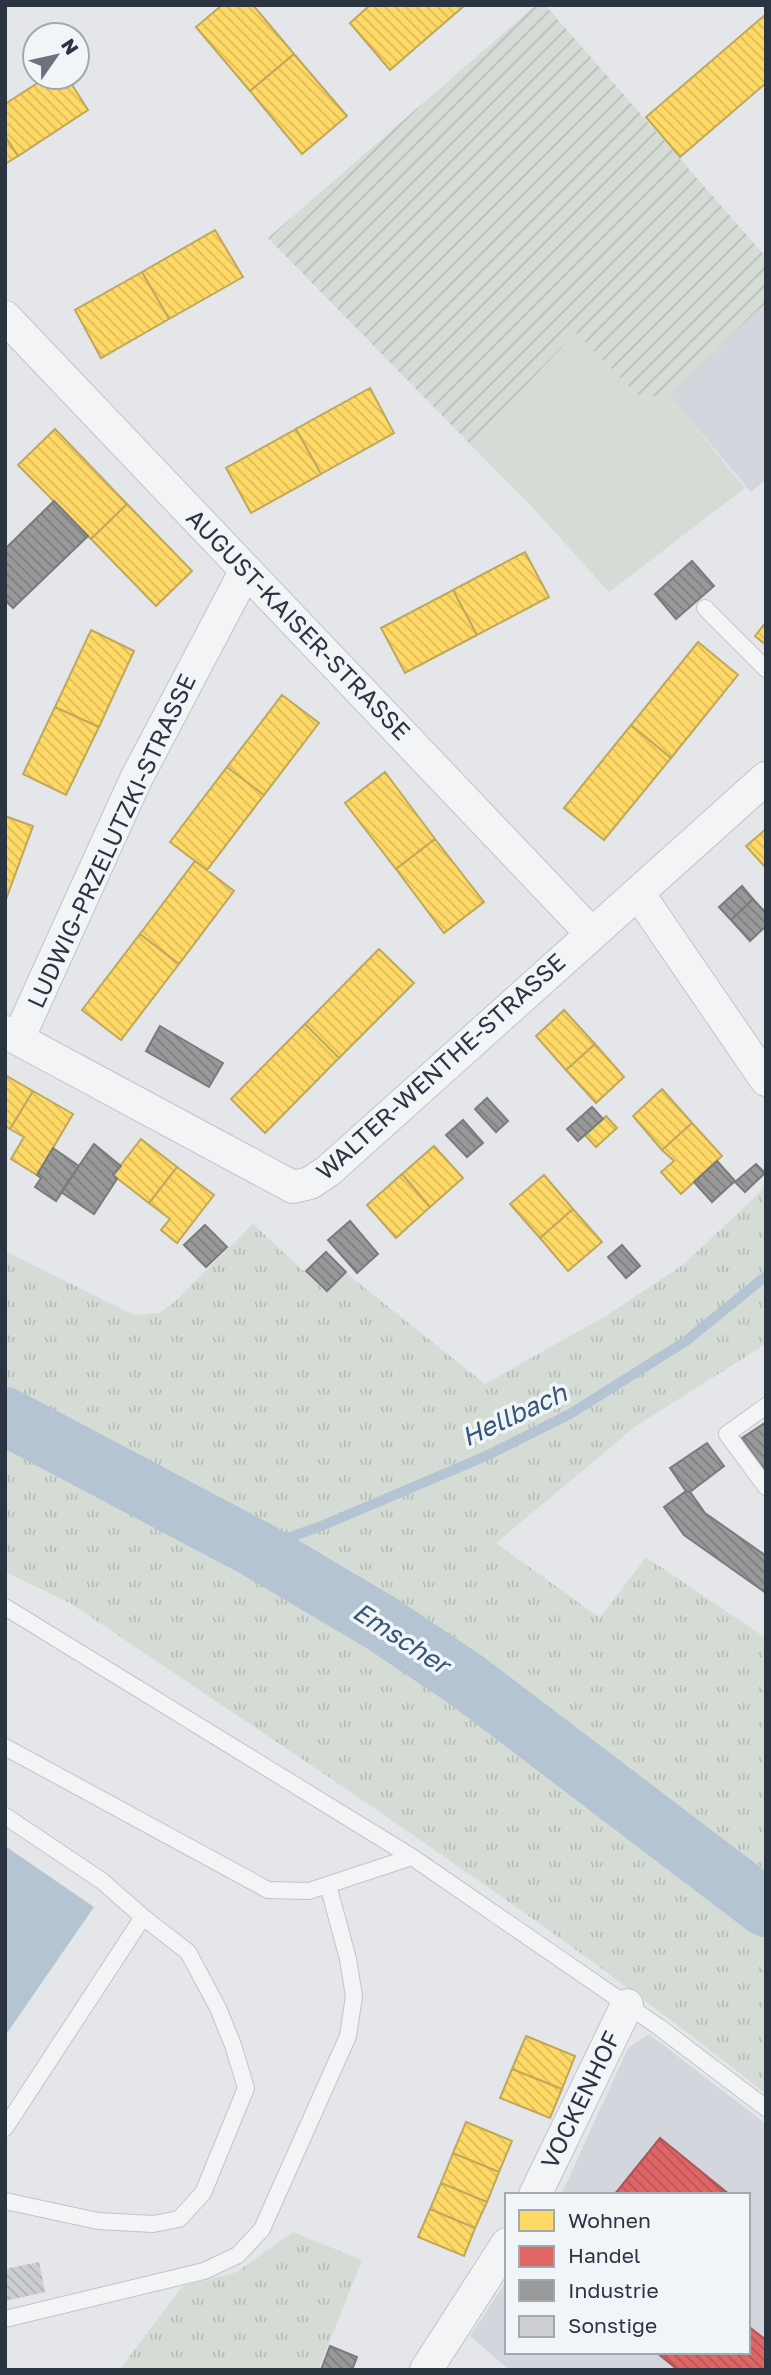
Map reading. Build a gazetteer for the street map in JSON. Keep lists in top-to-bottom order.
{
  "streets": {
    "street": [
      "AUGUST-KAISER-STRASSE",
      "LUDWIG-PRZELUTZKI-STRASSE",
      "WALTER-WENTHE-STRASSE",
      "VOCKENHOF"
    ]
  },
  "crossings": [
    ["AUGUST-KAISER-STRASSE", "LUDWIG-PRZELUTZKI-STRASSE"],
    ["AUGUST-KAISER-STRASSE", "WALTER-WENTHE-STRASSE"],
    ["LUDWIG-PRZELUTZKI-STRASSE", "WALTER-WENTHE-STRASSE"]
  ],
  "water": ["Hellbach", "Emscher"],
  "legend": [
    "Wohnen",
    "Handel",
    "Industrie",
    "Sonstige"
  ],
  "north": "top right"
}
